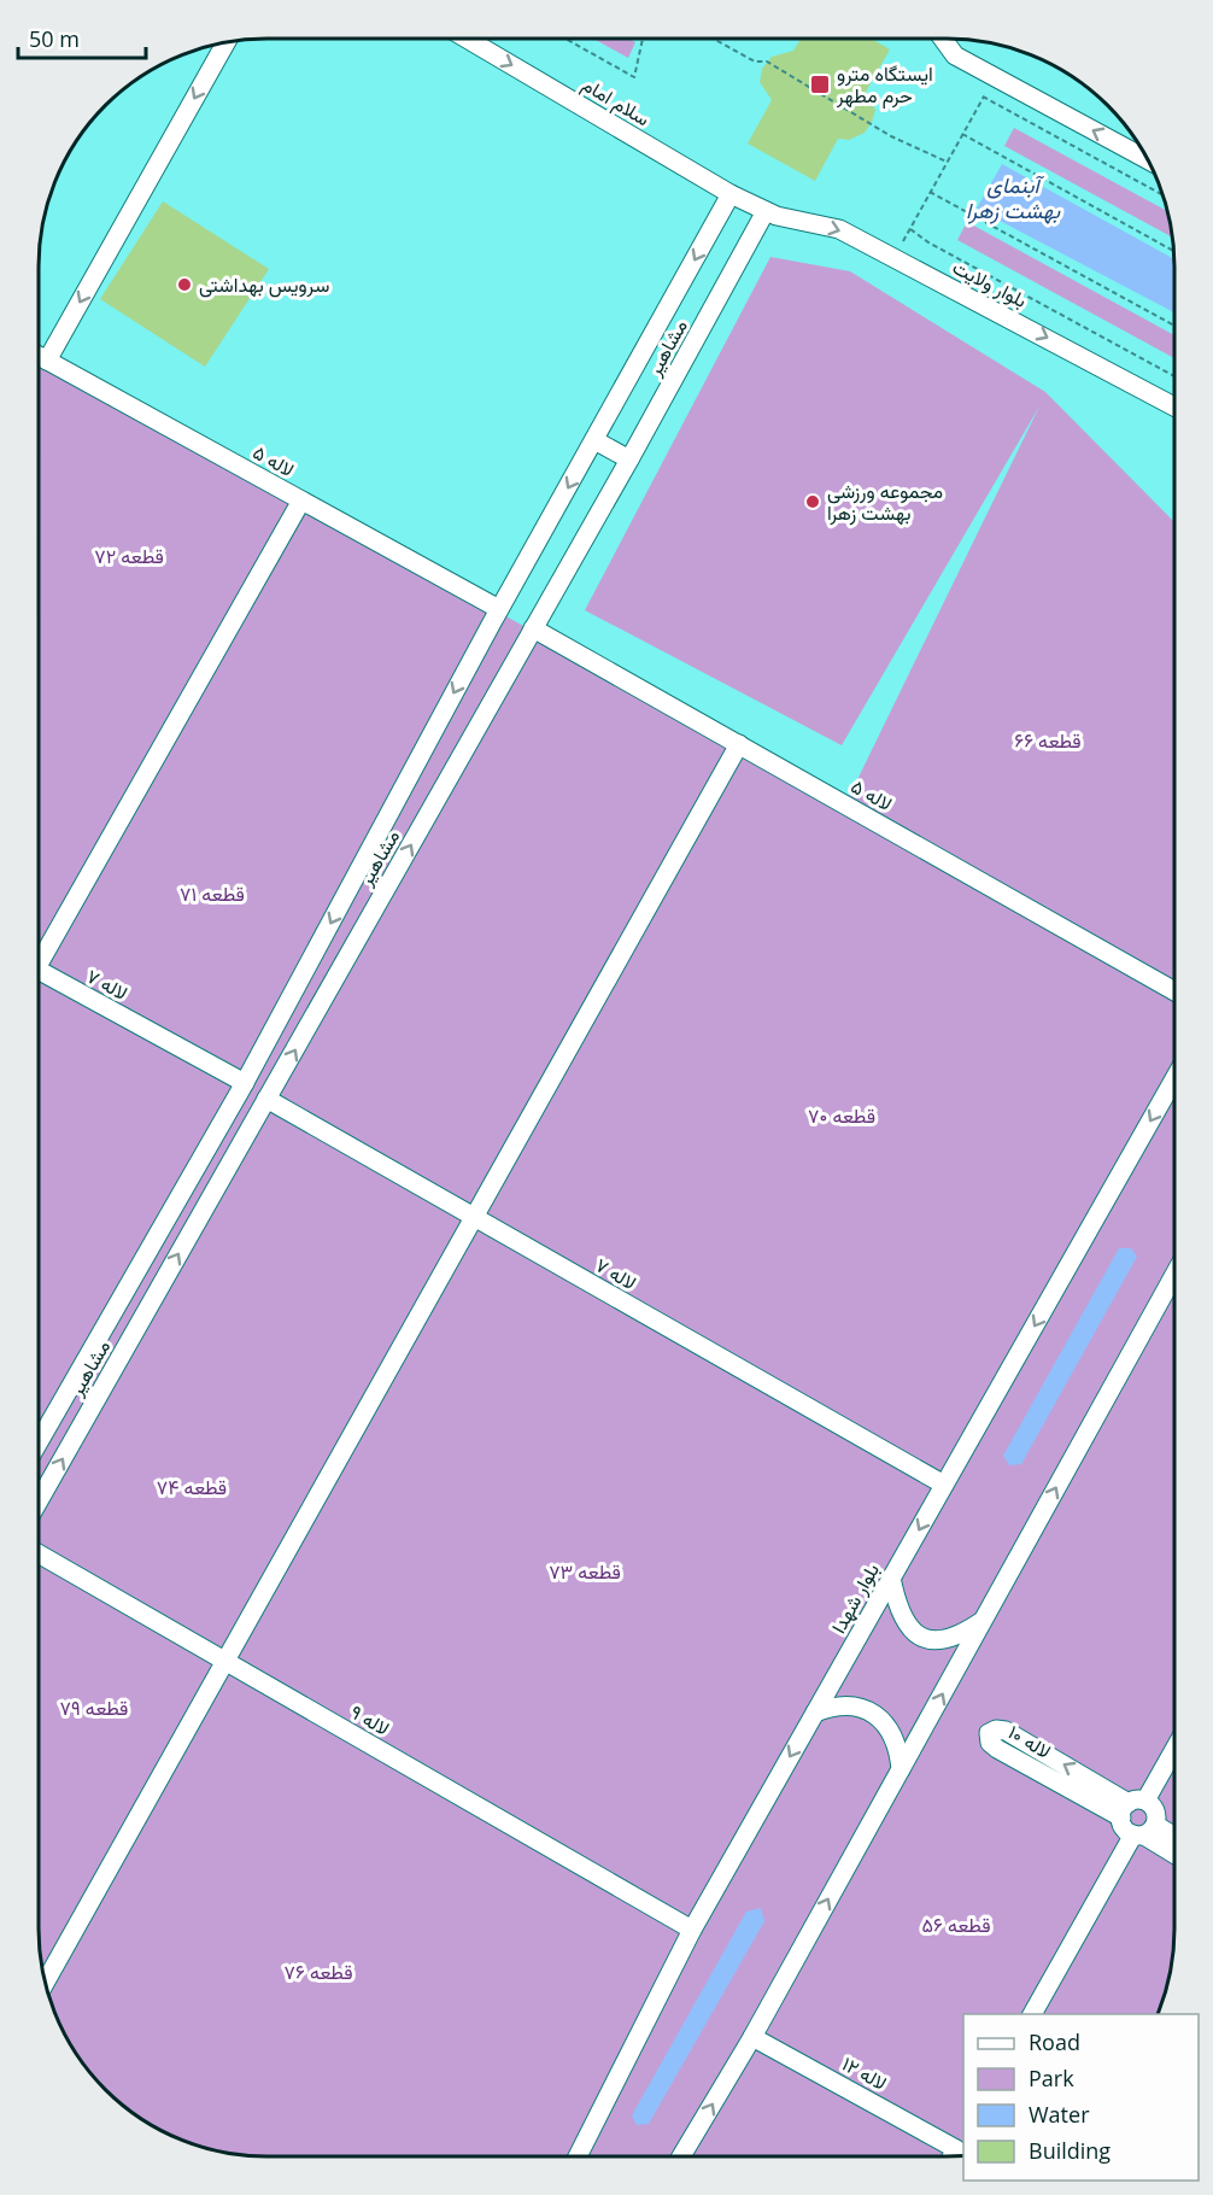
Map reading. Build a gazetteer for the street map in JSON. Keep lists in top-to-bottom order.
{
  "streets": {
    "street": [
      "سلام امام",
      "بلوار ولایت",
      "مشاهیر",
      "لاله ۵",
      "لاله ۷",
      "بلوار شهدا",
      "لاله ۹",
      "لاله ۱۰",
      "لاله ۱۲"
    ]
  },
  "crossings": [
    ["سلام امام", "بلوار ولایت"],
    ["سلام امام", "مشاهیر"],
    ["بلوار ولایت", "مشاهیر"],
    ["مشاهیر", "لاله ۵"],
    ["مشاهیر", "لاله ۷"],
    ["لاله ۷", "بلوار شهدا"],
    ["بلوار شهدا", "لاله ۹"]
  ],
  "one_way": ["سلام امام", "بلوار ولایت"],
  "water": ["آبنمای بهشت زهرا"],
  "parks": [
    "قطعه ۷۲",
    "قطعه ۶۶",
    "قطعه ۷۱",
    "قطعه ۷۰",
    "قطعه ۷۴",
    "قطعه ۷۳",
    "قطعه ۷۹",
    "قطعه ۵۶",
    "قطعه ۷۶"
  ],
  "places": {
    "transit": ["ایستگاه مترو حرم مطهر"],
    "other": ["سرویس بهداشتی", "مجموعه ورزشی بهشت زهرا"]
  },
  "legend": [
    "Road",
    "Park",
    "Water",
    "Building"
  ],
  "scale_bar": "50 m"
}
